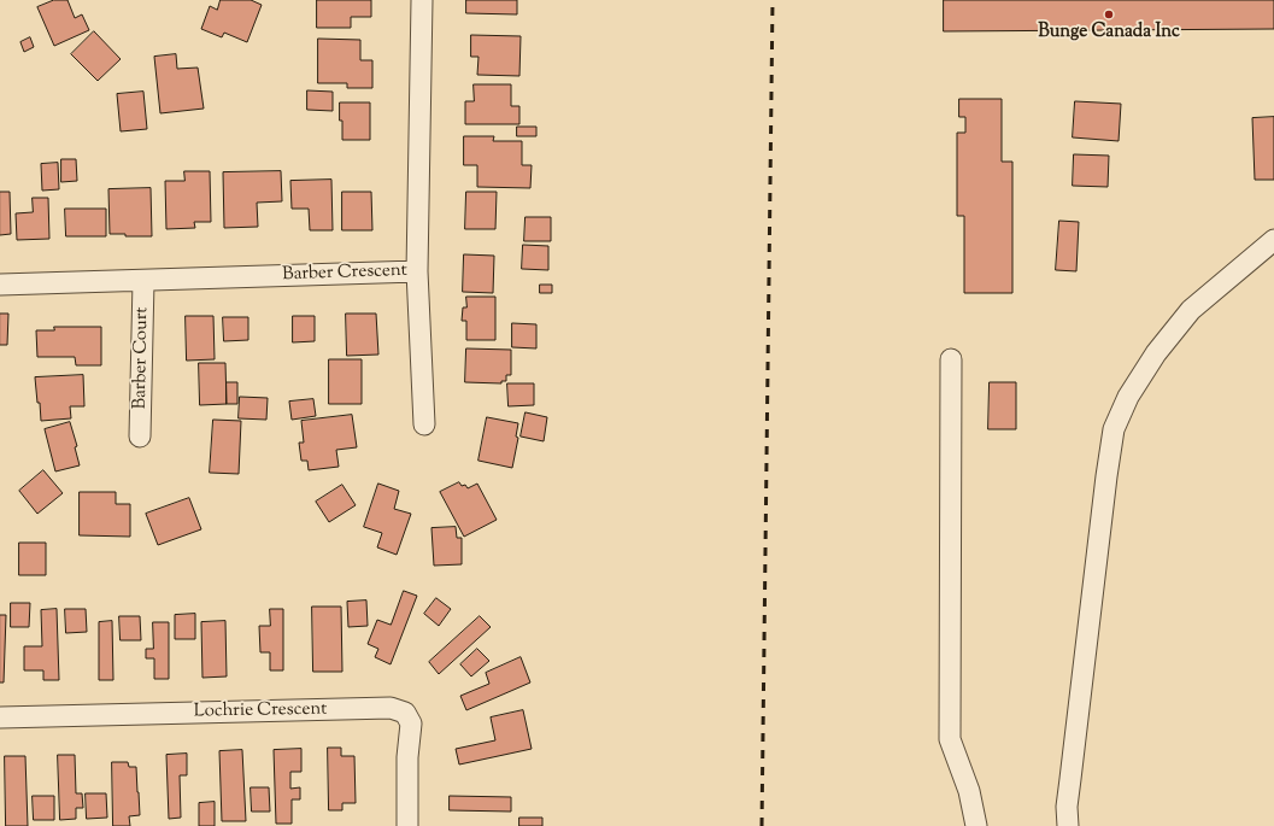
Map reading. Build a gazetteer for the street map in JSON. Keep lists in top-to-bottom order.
{
  "streets": {
    "street": ["Barber Crescent", "Barber Court", "Lochrie Crescent"]
  },
  "crossings": [
    ["Barber Crescent", "Barber Court"]
  ],
  "places": ["Bunge Canada Inc"]
}
